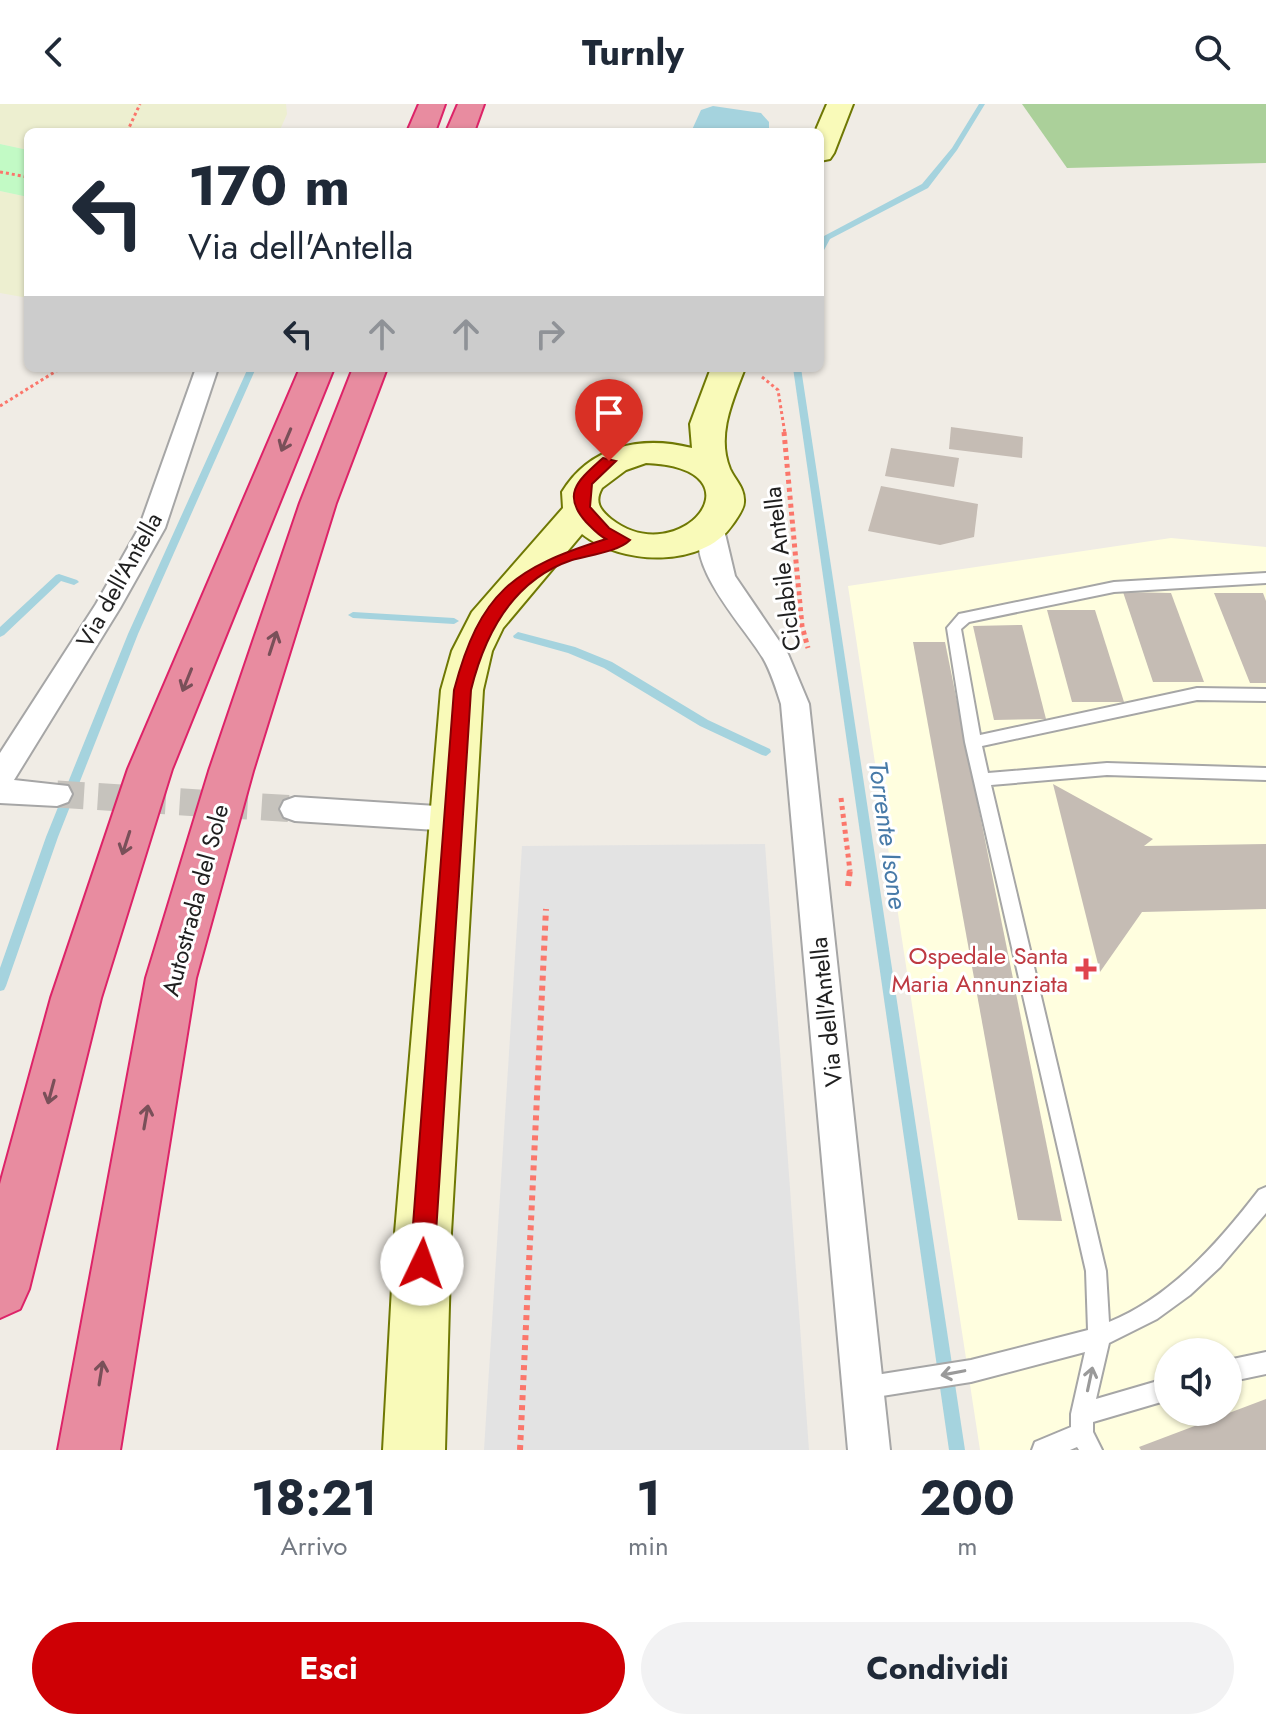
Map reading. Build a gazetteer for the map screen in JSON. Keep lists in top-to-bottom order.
{
  "streets": {
    "highway": ["Autostrada del Sole"],
    "street": ["Via dell'Antella"],
    "path": ["Ciclabile Antella"]
  },
  "water": ["Torrente Isone"],
  "places": {
    "health": ["Ospedale Santa Maria Annunziata"]
  },
  "page": {
    "header": "Turnly",
    "turn": ["170 m", "Via dell'Antella"],
    "eta": [
      "18:21",
      "Arrivo",
      "1",
      "min",
      "200",
      "m"
    ],
    "buttons": ["Esci", "Condividi"]
  }
}
